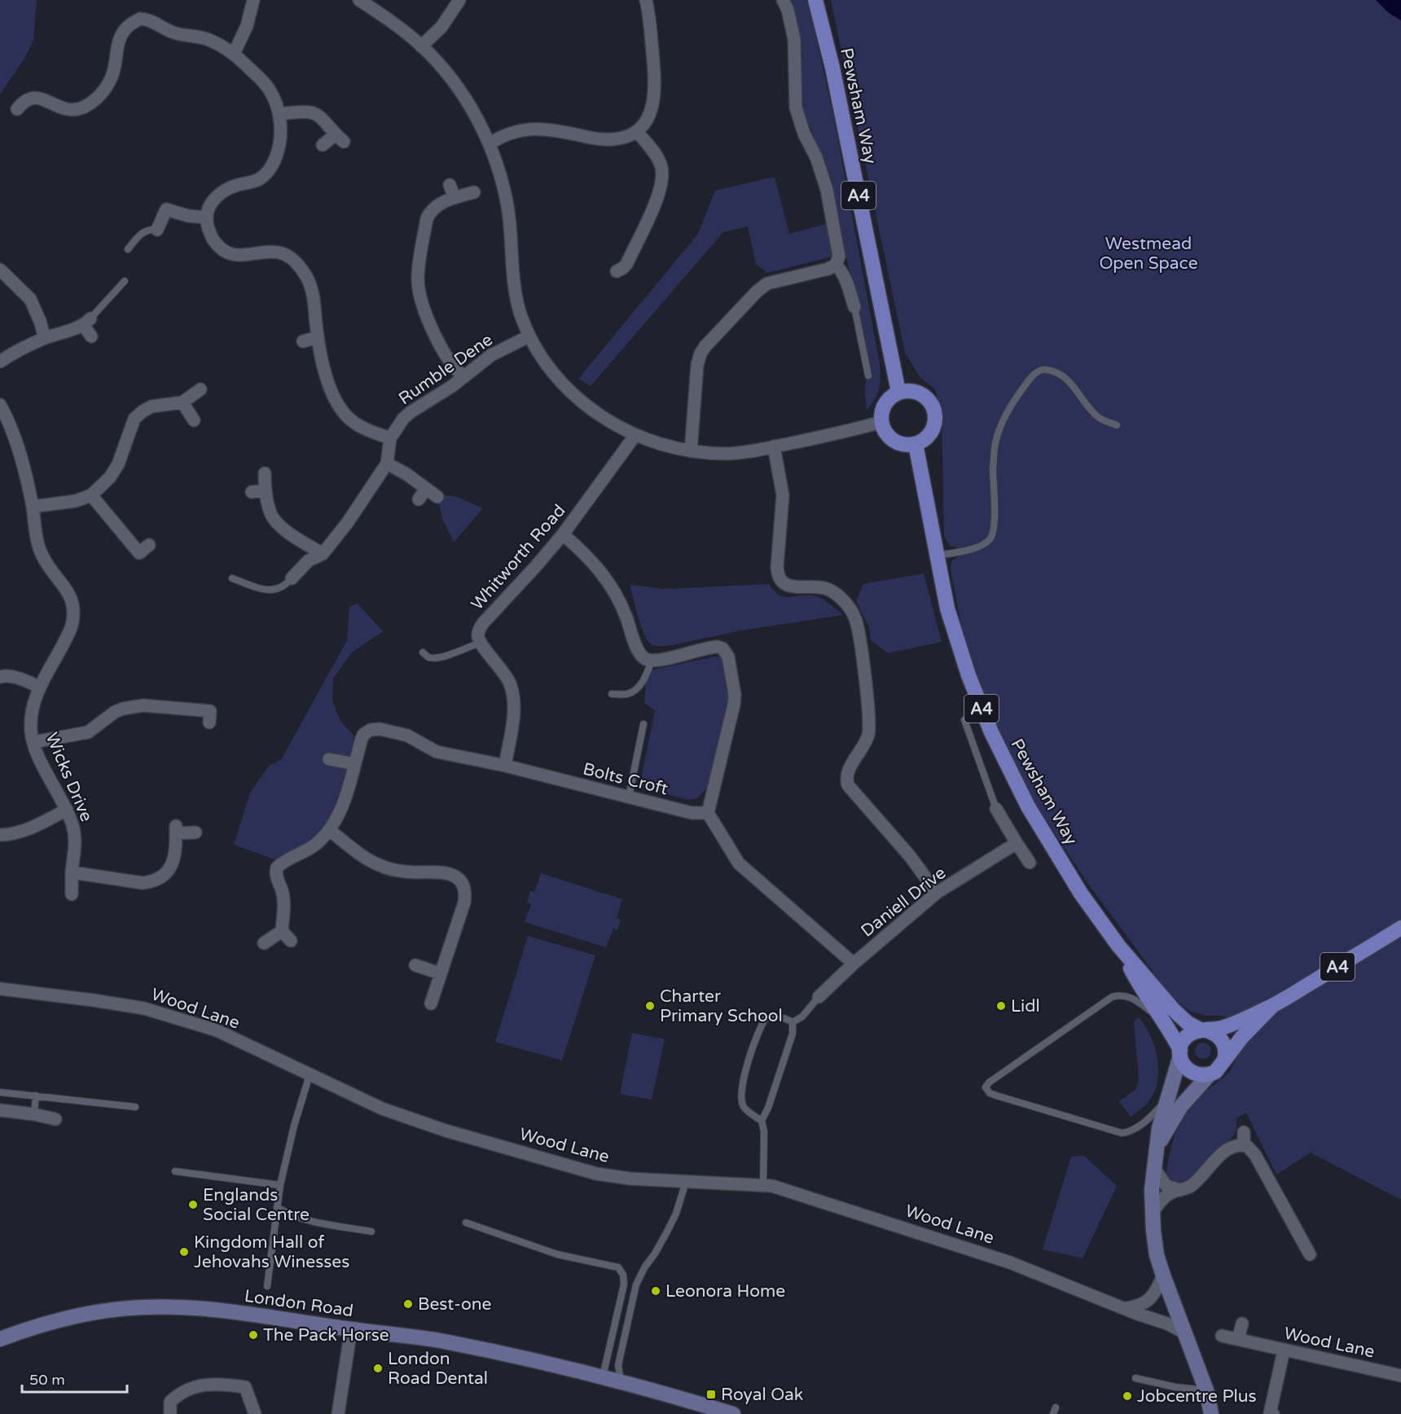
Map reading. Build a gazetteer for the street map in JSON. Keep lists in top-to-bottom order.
{
  "streets": {
    "main road": ["Pewsham Way", "A4"],
    "street": [
      "Rumble Dene",
      "Whitworth Road",
      "Wicks Drive",
      "Bolts Croft",
      "Daniell Drive",
      "Wood Lane",
      "London Road"
    ]
  },
  "crossings": [
    ["Pewsham Way", "A4"]
  ],
  "parks": ["Westmead Open Space"],
  "places": {
    "other": [
      "Charter Primary School",
      "Lidl",
      "Englands Social Centre",
      "Kingdom Hall of Jehovahs Winesses",
      "Leonora Home",
      "Best-one",
      "The Pack Horse",
      "London Road Dental",
      "Jobcentre Plus"
    ],
    "transit": ["Royal Oak"]
  },
  "scale_bar": "50 m"
}
